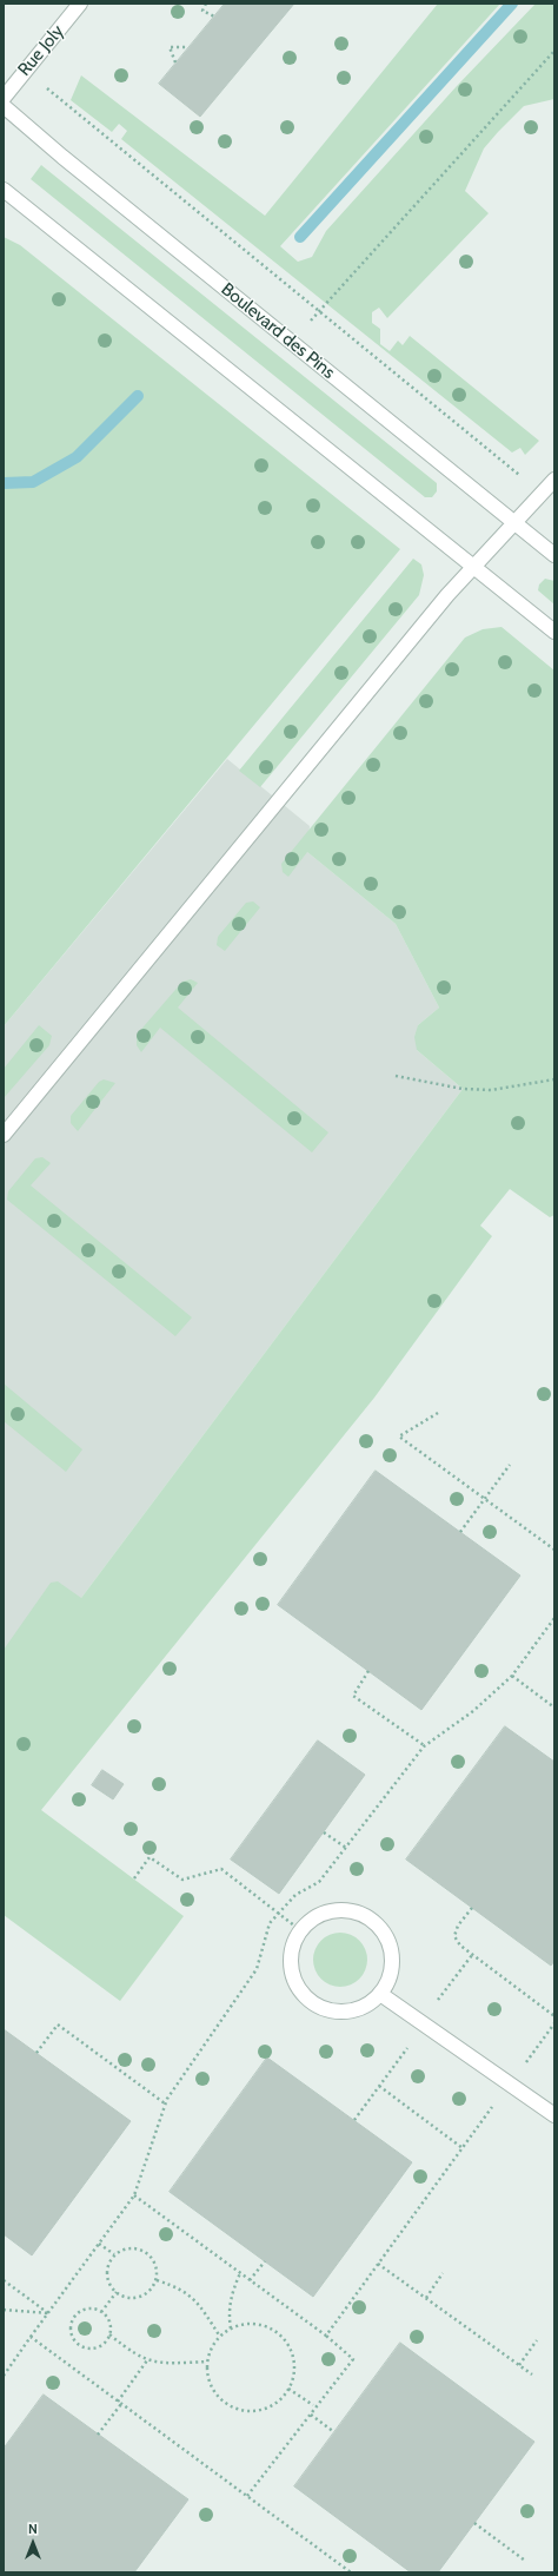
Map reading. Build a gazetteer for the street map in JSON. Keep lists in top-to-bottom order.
{
  "streets": {
    "street": ["Rue Joly", "Boulevard des Pins"]
  },
  "north": "top"
}
